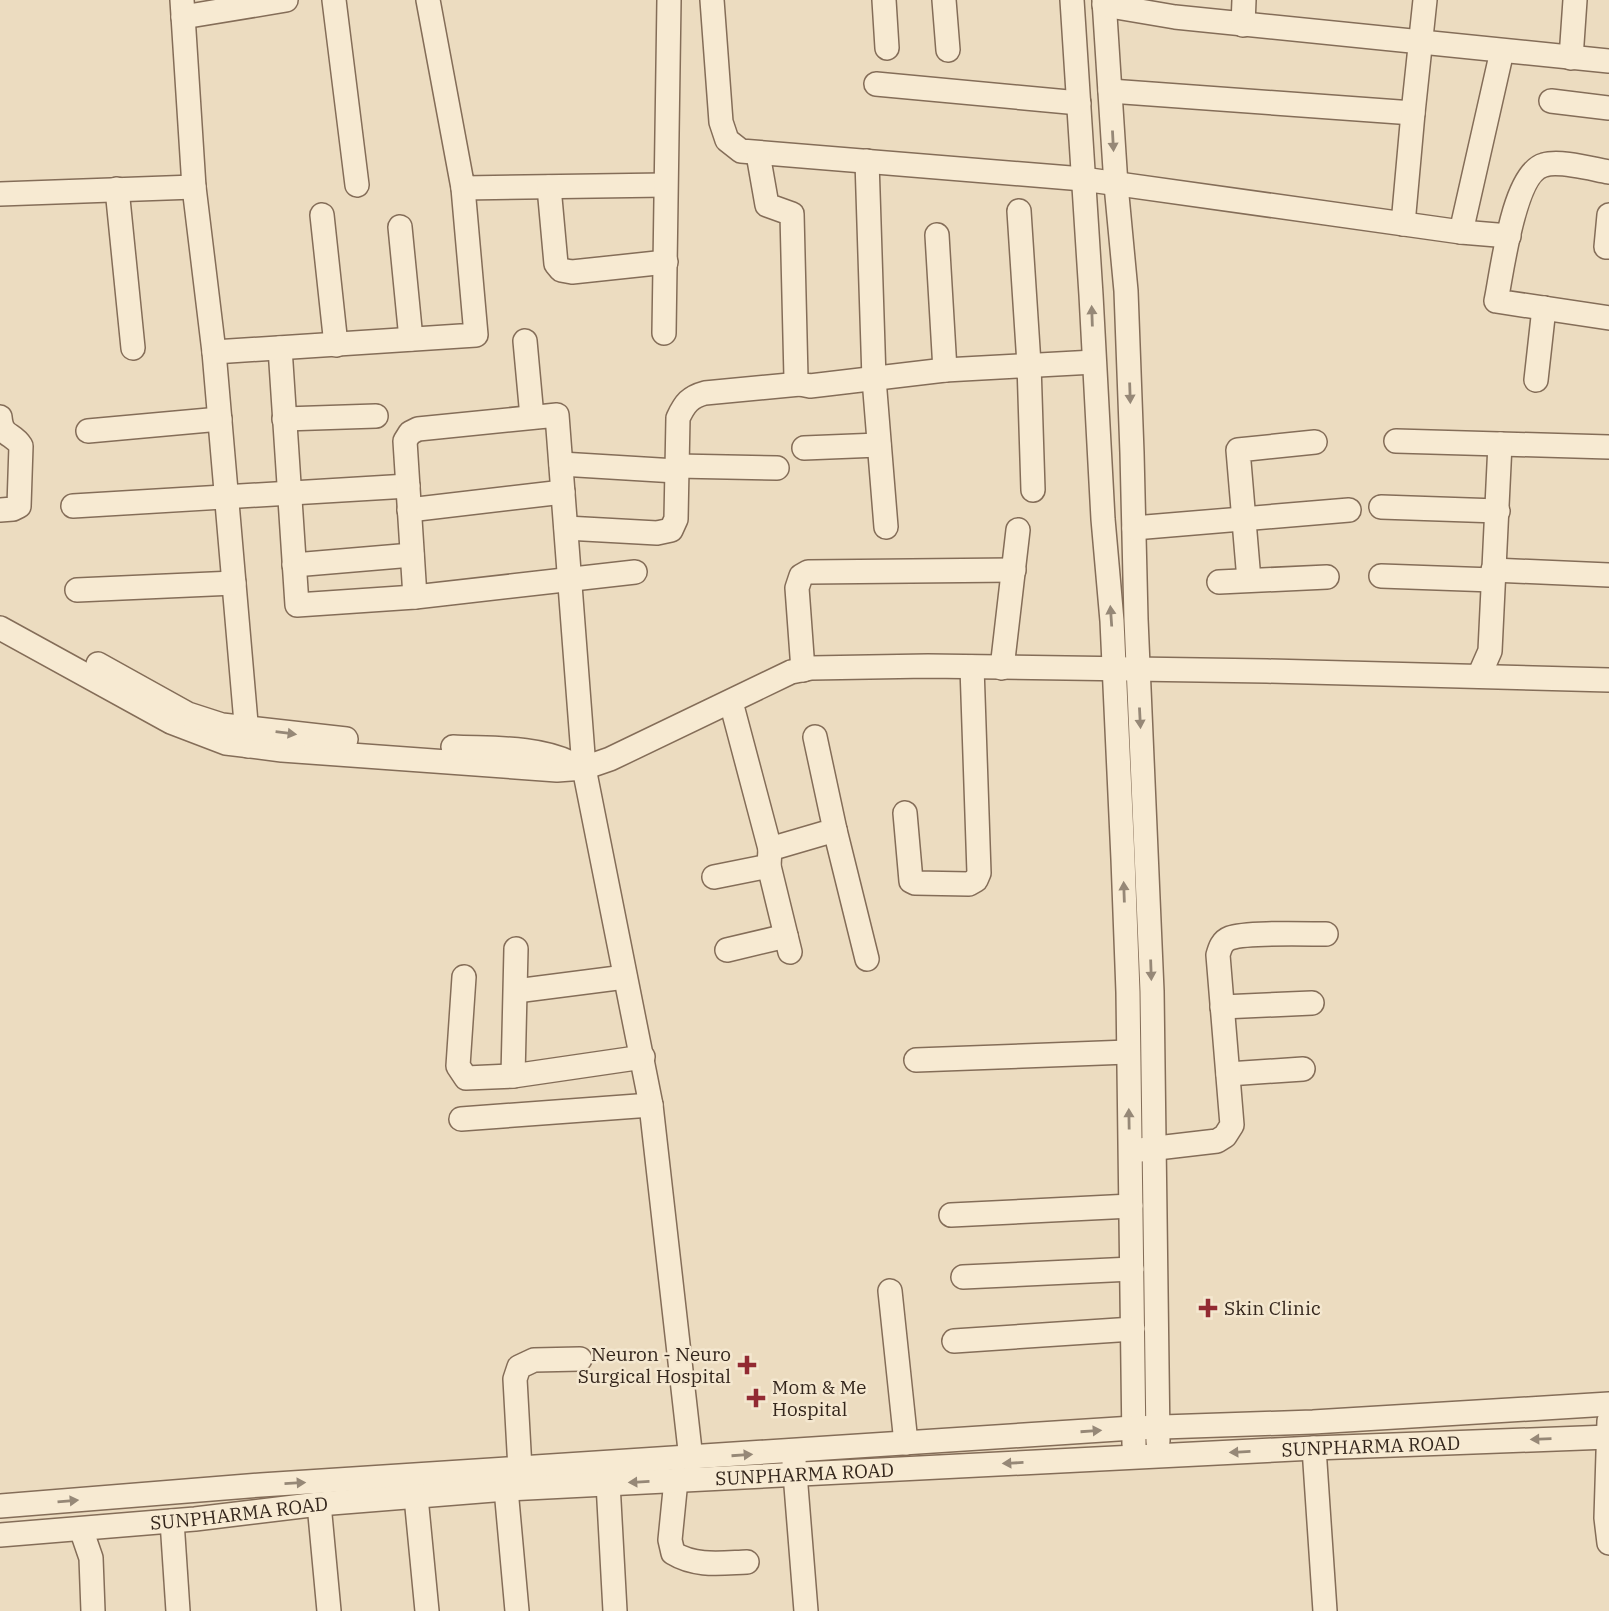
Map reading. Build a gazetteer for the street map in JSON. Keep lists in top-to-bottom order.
{
  "streets": {
    "street": ["SUNPHARMA ROAD"]
  },
  "places": {
    "health": ["Skin Clinic", "Neuron - Neuro Surgical Hospital", "Mom & Me Hospital"]
  }
}
